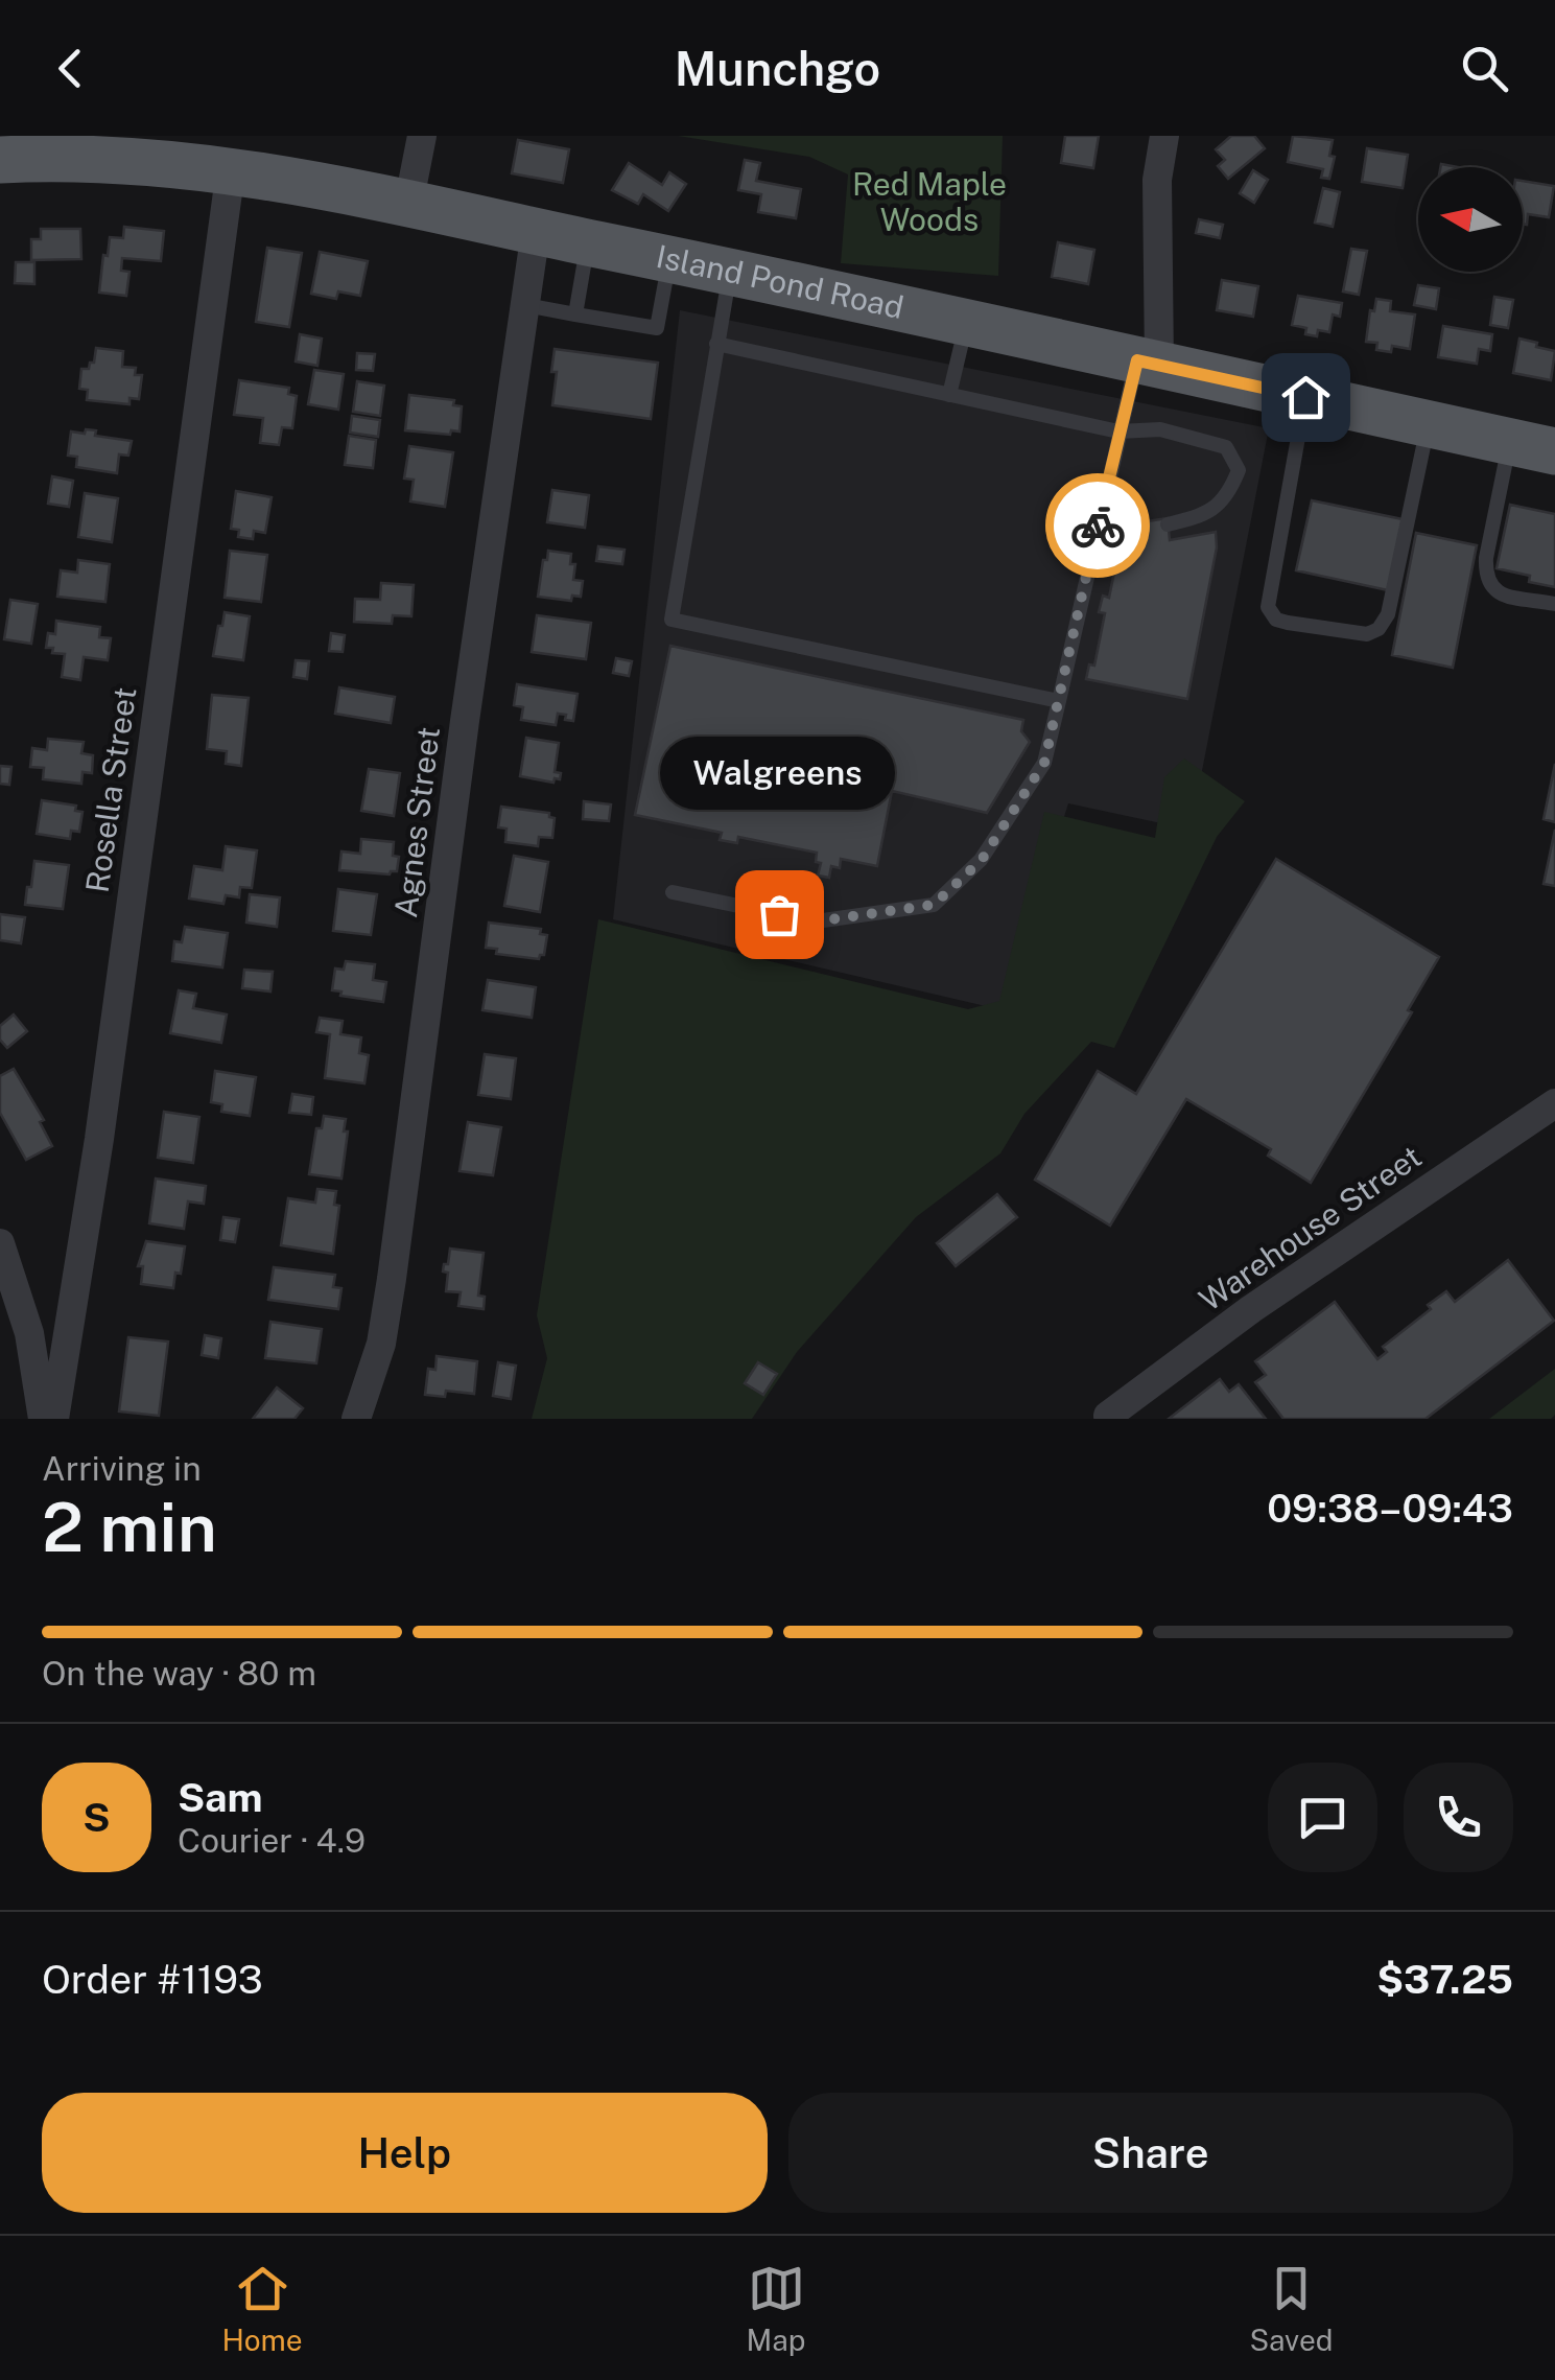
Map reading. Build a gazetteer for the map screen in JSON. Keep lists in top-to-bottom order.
{
  "streets": {
    "main road": ["Island Pond Road"],
    "street": ["Rosella Street", "Agnes Street", "Warehouse Street"]
  },
  "crossings": [
    ["Island Pond Road", "Rosella Street"],
    ["Island Pond Road", "Agnes Street"]
  ],
  "parks": ["Red Maple Woods"],
  "places": ["Walgreens"],
  "north": "left",
  "page": {
    "header": "Munchgo",
    "bubble": "Walgreens",
    "heading": ["2 min", "Arriving in", "09:38–09:43"],
    "panel": [
      "Sam",
      "Courier · 4.9",
      "Order #1193",
      "$37.25"
    ],
    "bar": "On the way · 80 m",
    "round": "S",
    "buttons": ["Help", "Share"],
    "tabs": ["Home", "Map", "Saved"]
  }
}
